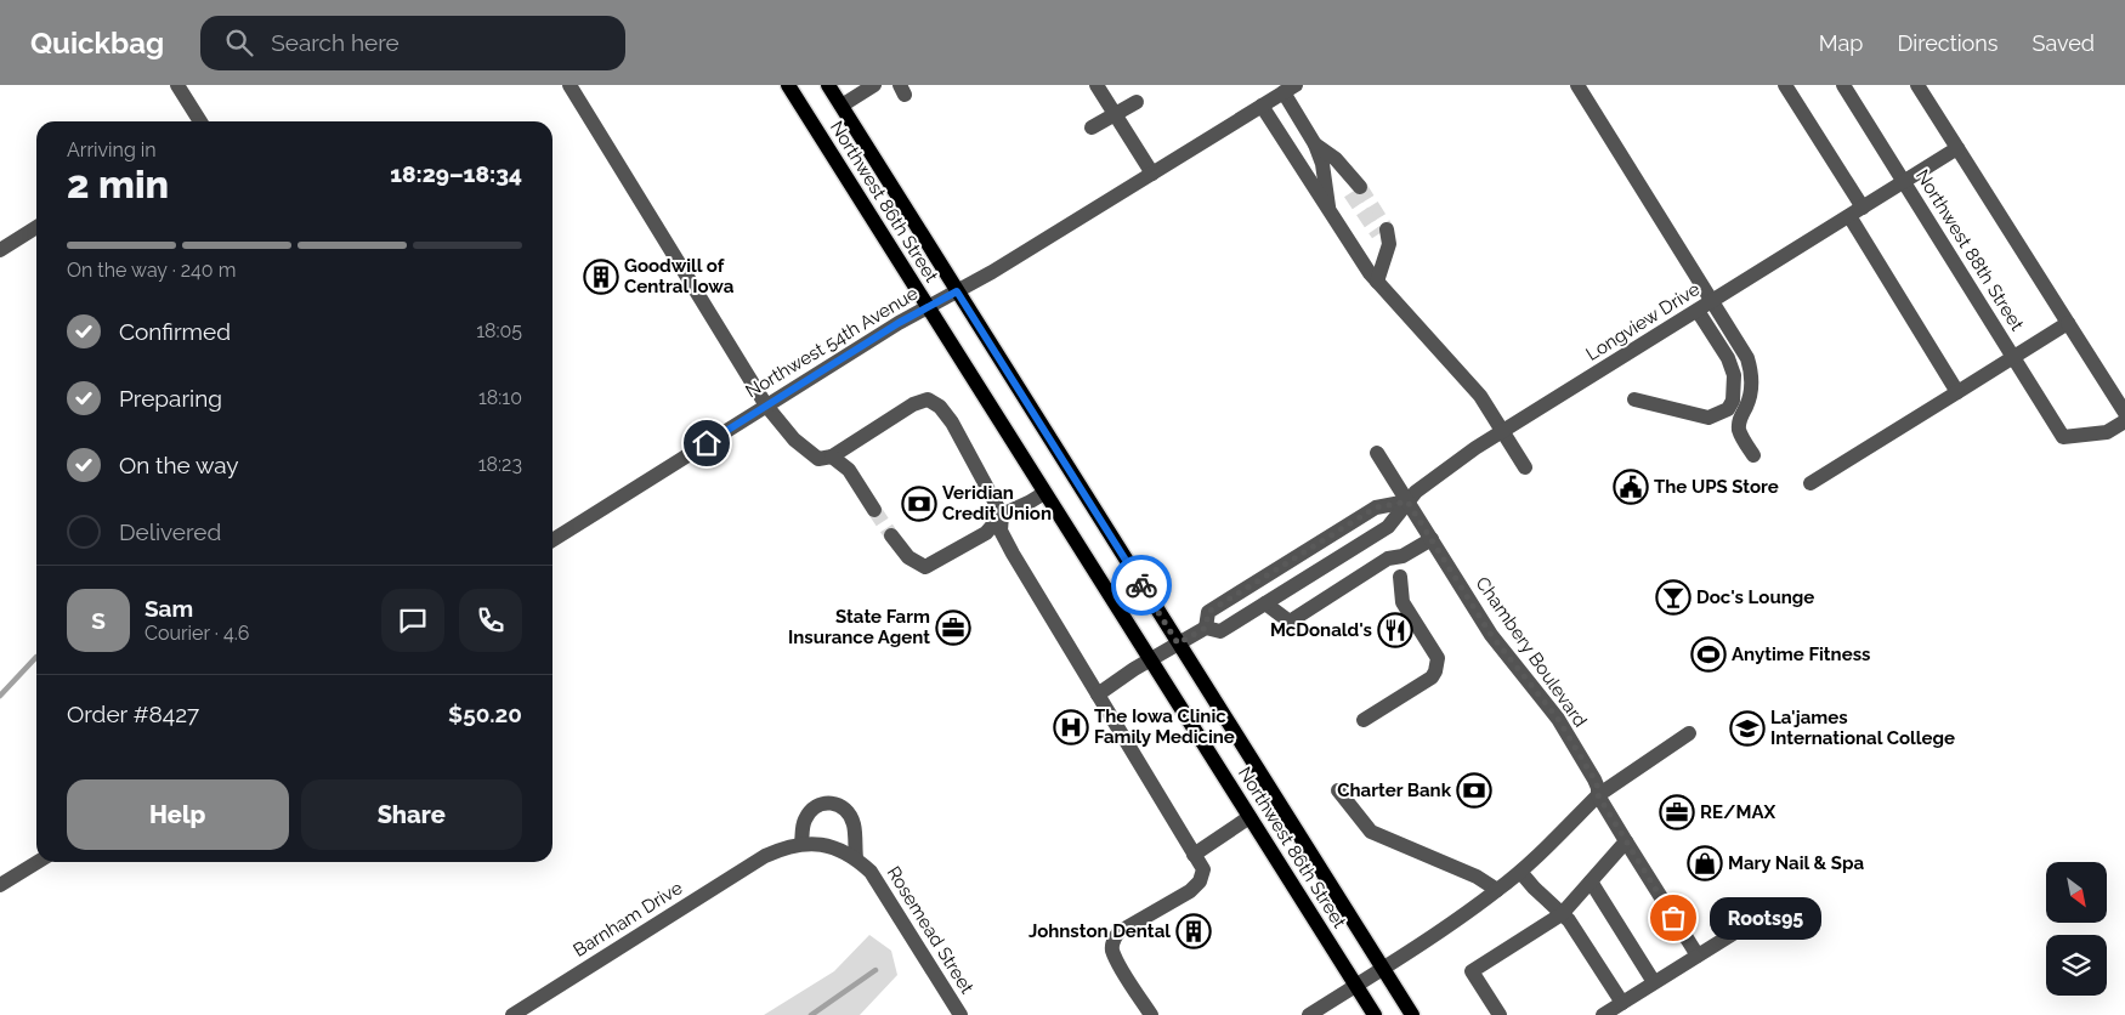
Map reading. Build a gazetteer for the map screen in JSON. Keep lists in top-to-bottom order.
{
  "streets": {
    "main road": ["Northwest 86th Street"],
    "street": [
      "Northwest 88th Street",
      "Longview Drive",
      "Northwest 54th Avenue",
      "Chambery Boulevard",
      "Barnham Drive",
      "Rosemead Street"
    ]
  },
  "crossings": [
    ["Northwest 86th Street", "Longview Drive"],
    ["Northwest 86th Street", "Northwest 54th Avenue"],
    ["Northwest 88th Street", "Longview Drive"],
    ["Longview Drive", "Chambery Boulevard"],
    ["Barnham Drive", "Rosemead Street"]
  ],
  "places": {
    "building": ["Goodwill of Central Iowa", "Johnston Dental"],
    "public building": ["The UPS Store"],
    "bank": ["Veridian Credit Union", "Charter Bank"],
    "bar": ["Doc's Lounge"],
    "office": ["State Farm Insurance Agent", "RE/MAX"],
    "restaurant": ["McDonald's"],
    "sports": ["Anytime Fitness"],
    "hospital": ["The Iowa Clinic Family Medicine"],
    "school or university": ["La'james International College"],
    "shop": ["Mary Nail & Spa"],
    "other": ["Roots95"]
  },
  "north": "bottom right",
  "page": {
    "header": "Quickbag",
    "search": "Search here",
    "nav": ["Map", "Directions", "Saved"],
    "heading": ["2 min", "Arriving in", "18:29–18:34"],
    "panel": [
      "Sam",
      "Courier · 4.6",
      "Order #8427",
      "$50.20"
    ],
    "bar": "On the way · 240 m",
    "list": [
      ["Confirmed", "18:05"],
      ["Preparing", "18:10"],
      ["On the way", "18:23"],
      "Delivered"
    ],
    "round": "S",
    "buttons": ["Help", "Share"],
    "bubble": "Roots95"
  }
}
